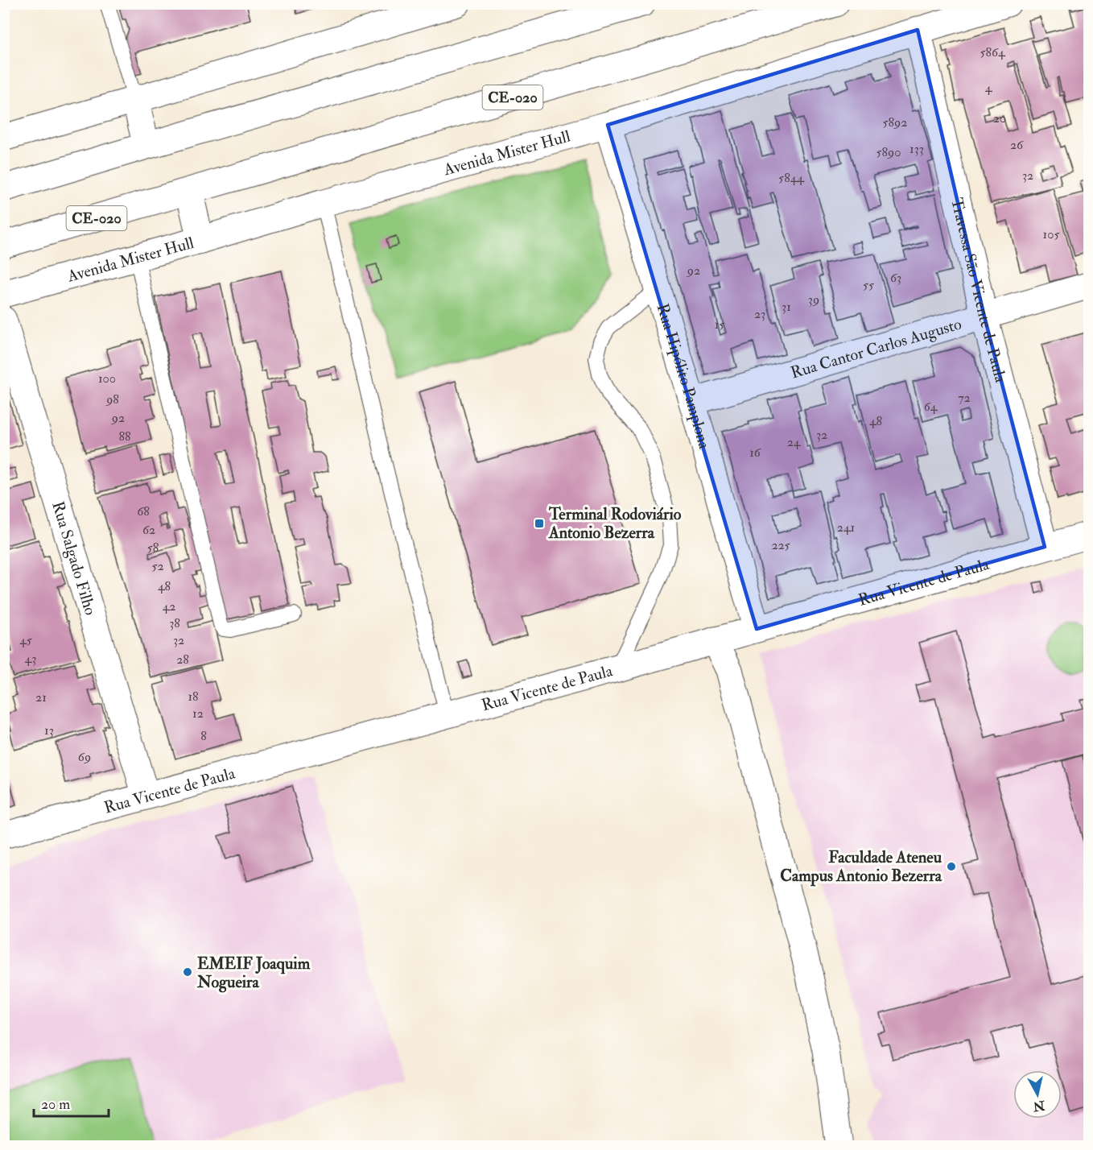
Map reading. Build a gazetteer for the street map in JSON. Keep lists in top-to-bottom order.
{
  "streets": {
    "main road": [
      "CE-020",
      "Avenida Mister Hull",
      "Travessa São Vicente de Paula",
      "Rua Cantor Carlos Augusto",
      "Rua Hipólito Pamplona",
      "Rua Salgado Filho",
      "Rua Vicente de Paula"
    ]
  },
  "crossings": [
    ["Avenida Mister Hull", "Travessa São Vicente de Paula"],
    ["Avenida Mister Hull", "Rua Hipólito Pamplona"],
    ["Travessa São Vicente de Paula", "Rua Cantor Carlos Augusto"],
    ["Travessa São Vicente de Paula", "Rua Vicente de Paula"],
    ["Rua Cantor Carlos Augusto", "Rua Hipólito Pamplona"],
    ["Rua Hipólito Pamplona", "Rua Vicente de Paula"],
    ["Rua Salgado Filho", "Rua Vicente de Paula"]
  ],
  "places": {
    "transit": ["Terminal Rodoviário Antonio Bezerra"],
    "other": ["Faculdade Ateneu Campus Antonio Bezerra", "EMEIF Joaquim Nogueira"]
  },
  "house_numbers": [
    "5864",
    "4",
    "20",
    "5892",
    "26",
    "133",
    "5890",
    "32",
    "5844",
    "105",
    "92",
    "63",
    "55",
    "39",
    "31",
    "23",
    "15",
    "100",
    "72",
    "98",
    "64",
    "92",
    "48",
    "32",
    "88",
    "24",
    "16",
    "68",
    "241",
    "62",
    "225",
    "58",
    "52",
    "48",
    "42",
    "38",
    "45",
    "32",
    "43",
    "28",
    "18",
    "21",
    "12",
    "13",
    "8",
    "69"
  ],
  "scale_bar": "20 m",
  "north": "bottom"
}
